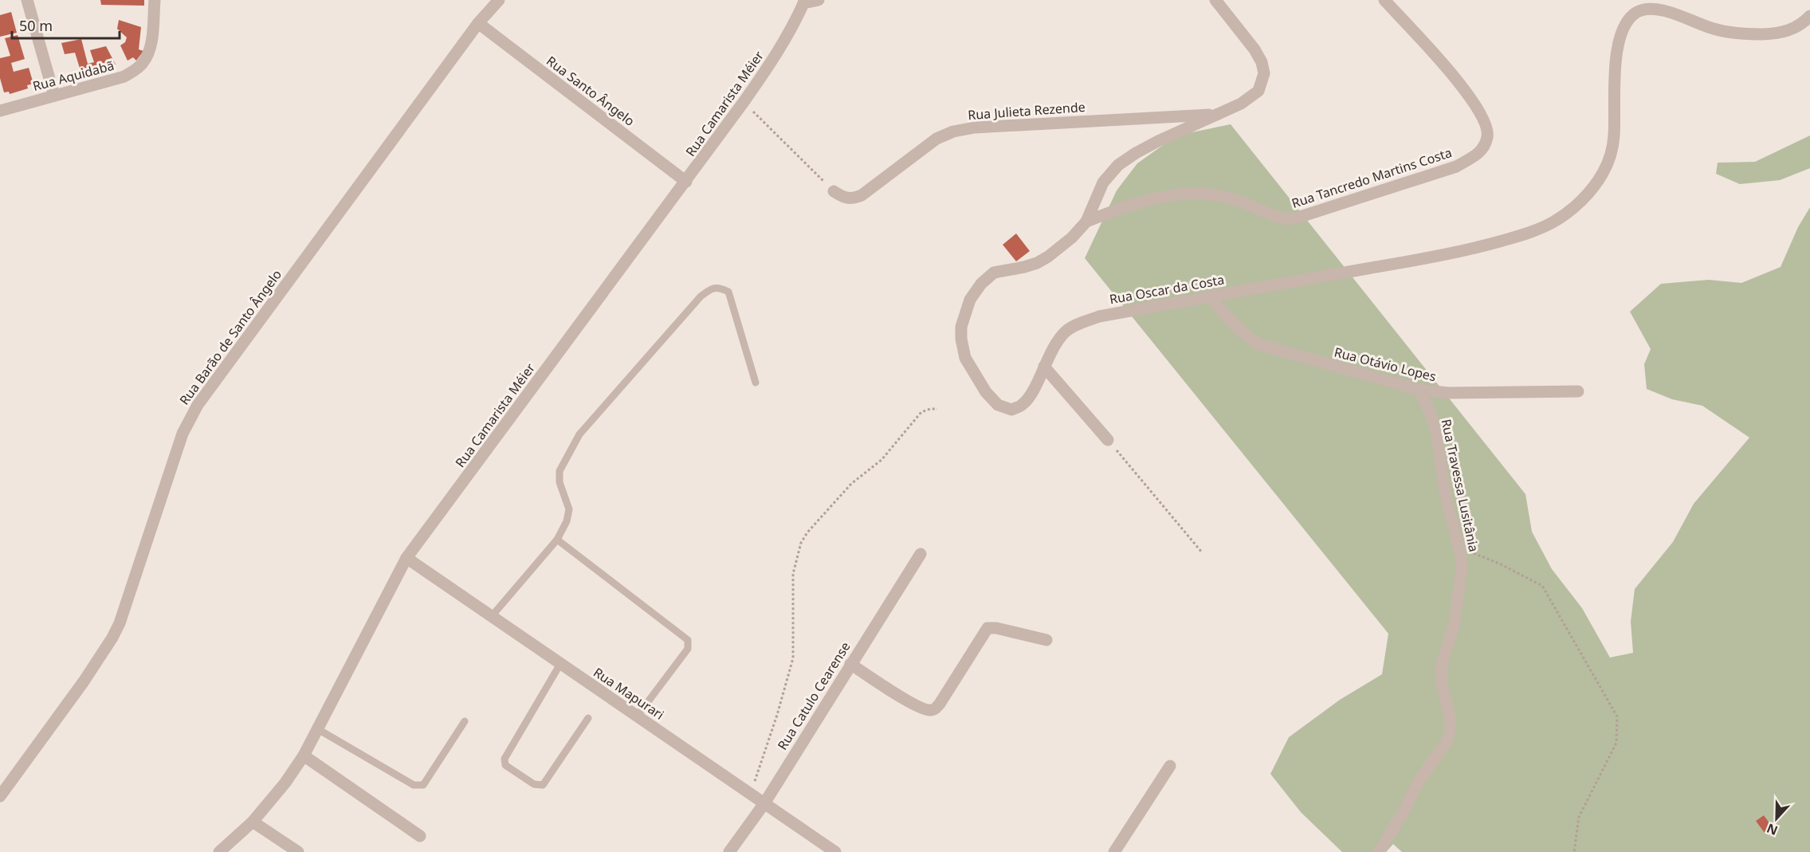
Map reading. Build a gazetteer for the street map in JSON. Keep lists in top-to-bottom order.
{
  "streets": {
    "street": [
      "Rua Aquidabã",
      "Rua Santo Ângelo",
      "Rua Camarista Méier",
      "Rua Julieta Rezende",
      "Rua Tancredo Martins Costa",
      "Rua Oscar da Costa",
      "Rua Barão de Santo Ângelo",
      "Rua Otávio Lopes",
      "Rua Travessa Lusitânia",
      "Rua Mapurari",
      "Rua Catulo Cearense"
    ]
  },
  "crossings": [
    ["Rua Santo Ângelo", "Rua Camarista Méier"],
    ["Rua Santo Ângelo", "Rua Barão de Santo Ângelo"],
    ["Rua Camarista Méier", "Rua Mapurari"],
    ["Rua Julieta Rezende", "Rua Oscar da Costa"],
    ["Rua Tancredo Martins Costa", "Rua Oscar da Costa"],
    ["Rua Oscar da Costa", "Rua Otávio Lopes"],
    ["Rua Otávio Lopes", "Rua Travessa Lusitânia"],
    ["Rua Mapurari", "Rua Catulo Cearense"]
  ],
  "scale_bar": "50 m",
  "north": "bottom"
}
